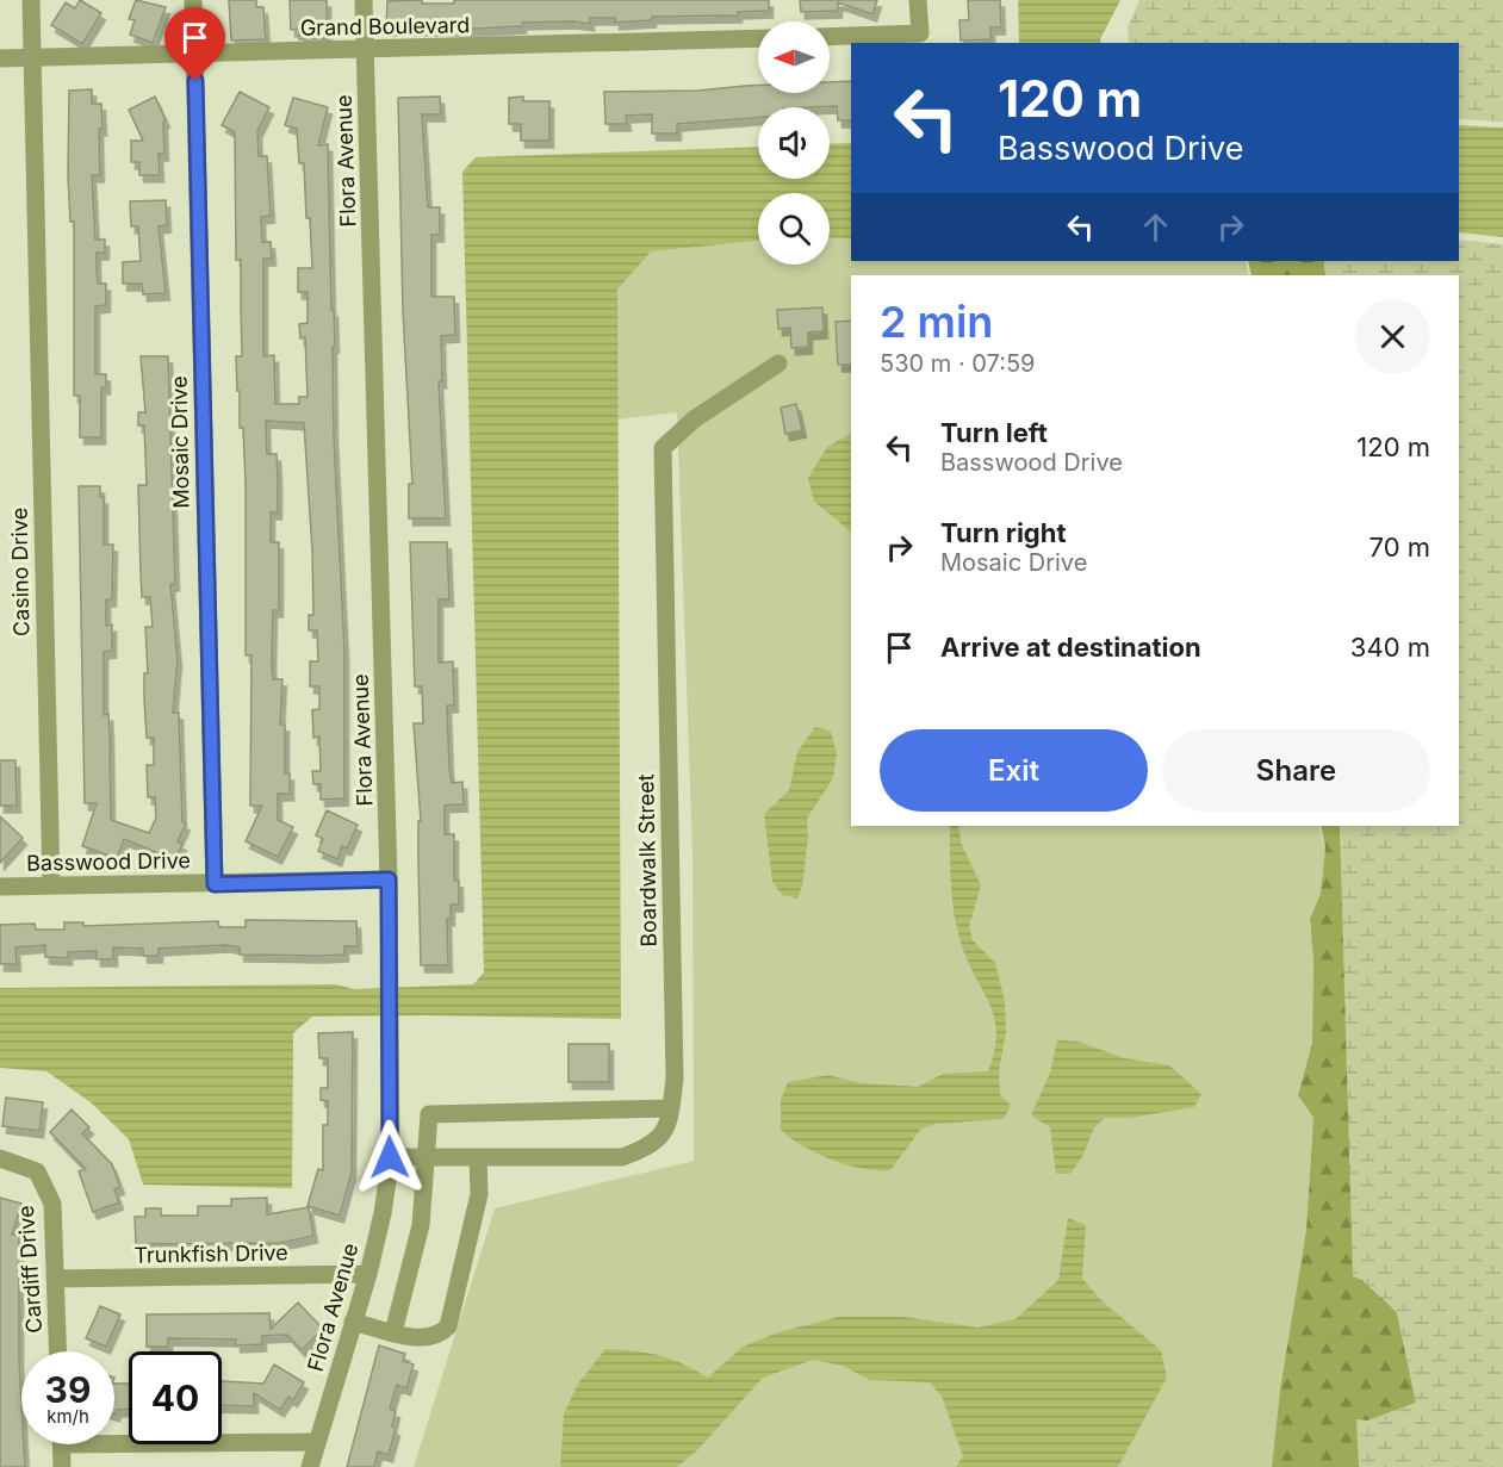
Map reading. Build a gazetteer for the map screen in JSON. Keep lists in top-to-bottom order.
{
  "streets": {
    "street": [
      "Grand Boulevard",
      "Flora Avenue",
      "Mosaic Drive",
      "Casino Drive",
      "Boardwalk Street",
      "Basswood Drive",
      "Trunkfish Drive",
      "Cardiff Drive"
    ]
  },
  "crossings": [
    ["Grand Boulevard", "Flora Avenue"],
    ["Grand Boulevard", "Mosaic Drive"],
    ["Grand Boulevard", "Casino Drive"],
    ["Flora Avenue", "Boardwalk Street"],
    ["Flora Avenue", "Basswood Drive"],
    ["Flora Avenue", "Trunkfish Drive"],
    ["Mosaic Drive", "Basswood Drive"],
    ["Casino Drive", "Basswood Drive"],
    ["Trunkfish Drive", "Cardiff Drive"]
  ],
  "north": "left",
  "page": {
    "turn": ["120 m", "Basswood Drive"],
    "heading": ["2 min", "530 m · 07:59"],
    "list": [
      {
        "name": "Turn left",
        "note": "Basswood Drive",
        "value": "120 m"
      },
      {
        "name": "Turn right",
        "note": "Mosaic Drive",
        "value": "70 m"
      },
      {
        "name": "Arrive at destination",
        "value": "340 m"
      }
    ],
    "buttons": ["Exit", "Share"],
    "speed": "39 km/h",
    "limit": "40"
  }
}
